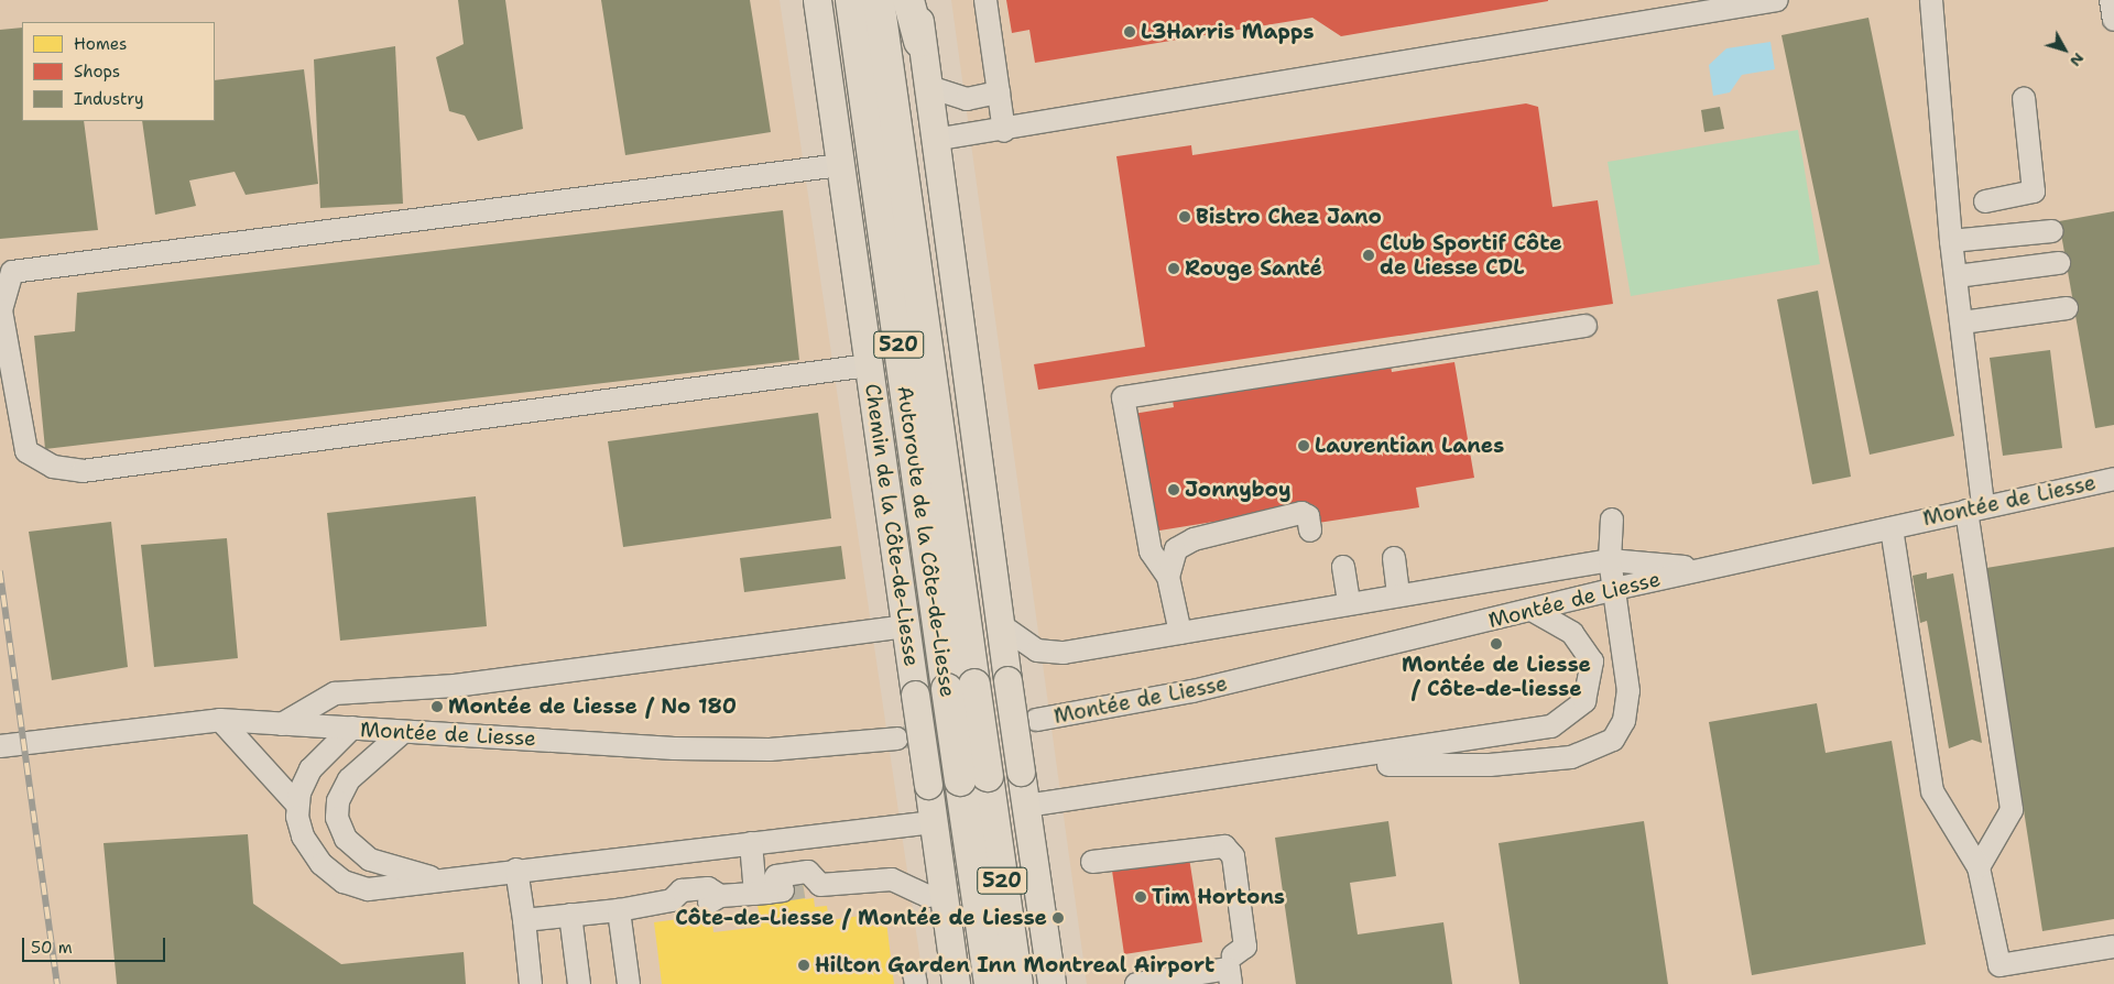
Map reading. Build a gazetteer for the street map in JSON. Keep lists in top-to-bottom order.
{
  "streets": {
    "highway": ["520", "Autoroute de la Côte-de-Liesse"],
    "main road": ["Chemin de la Côte-de-Liesse"],
    "street": ["Montée de Liesse"]
  },
  "places": [
    "L3Harris Mapps",
    "Bistro Chez Jano",
    "Club Sportif Côte de Liesse CDL",
    "Rouge Santé",
    "Laurentian Lanes",
    "Jonnyboy",
    "Montée de Liesse / Côte-de-liesse",
    "Montée de Liesse / No 180",
    "Tim Hortons",
    "Côte-de-Liesse / Montée de Liesse",
    "Hilton Garden Inn Montreal Airport"
  ],
  "legend": ["Homes", "Shops", "Industry"],
  "scale_bar": "50 m",
  "north": "bottom right"
}
